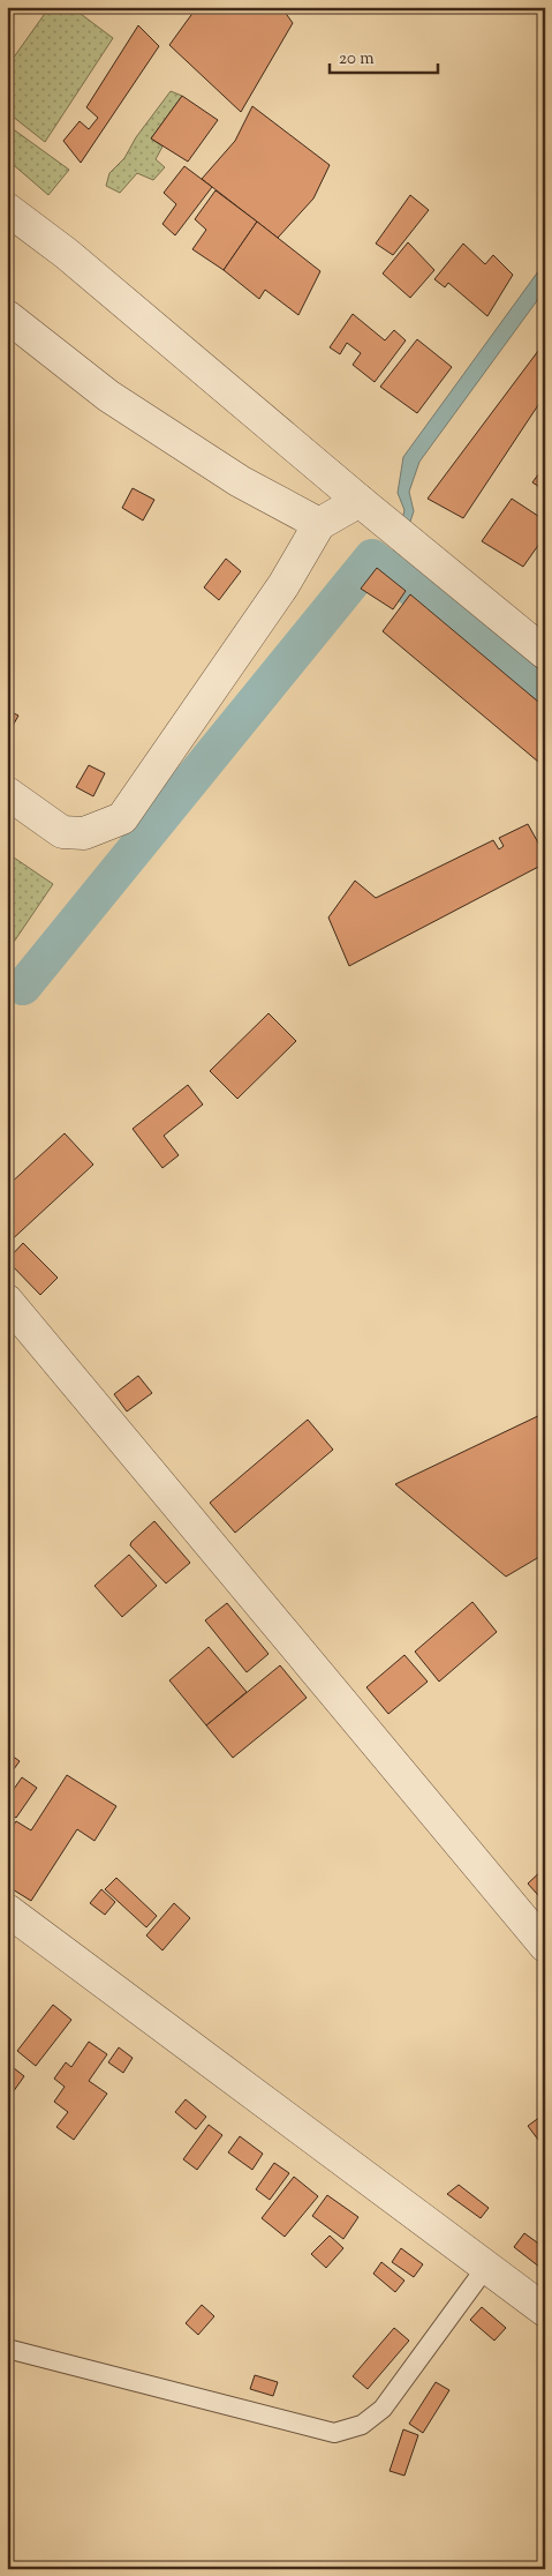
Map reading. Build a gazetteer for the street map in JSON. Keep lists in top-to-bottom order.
{
  "scale_bar": "20 m"
}
